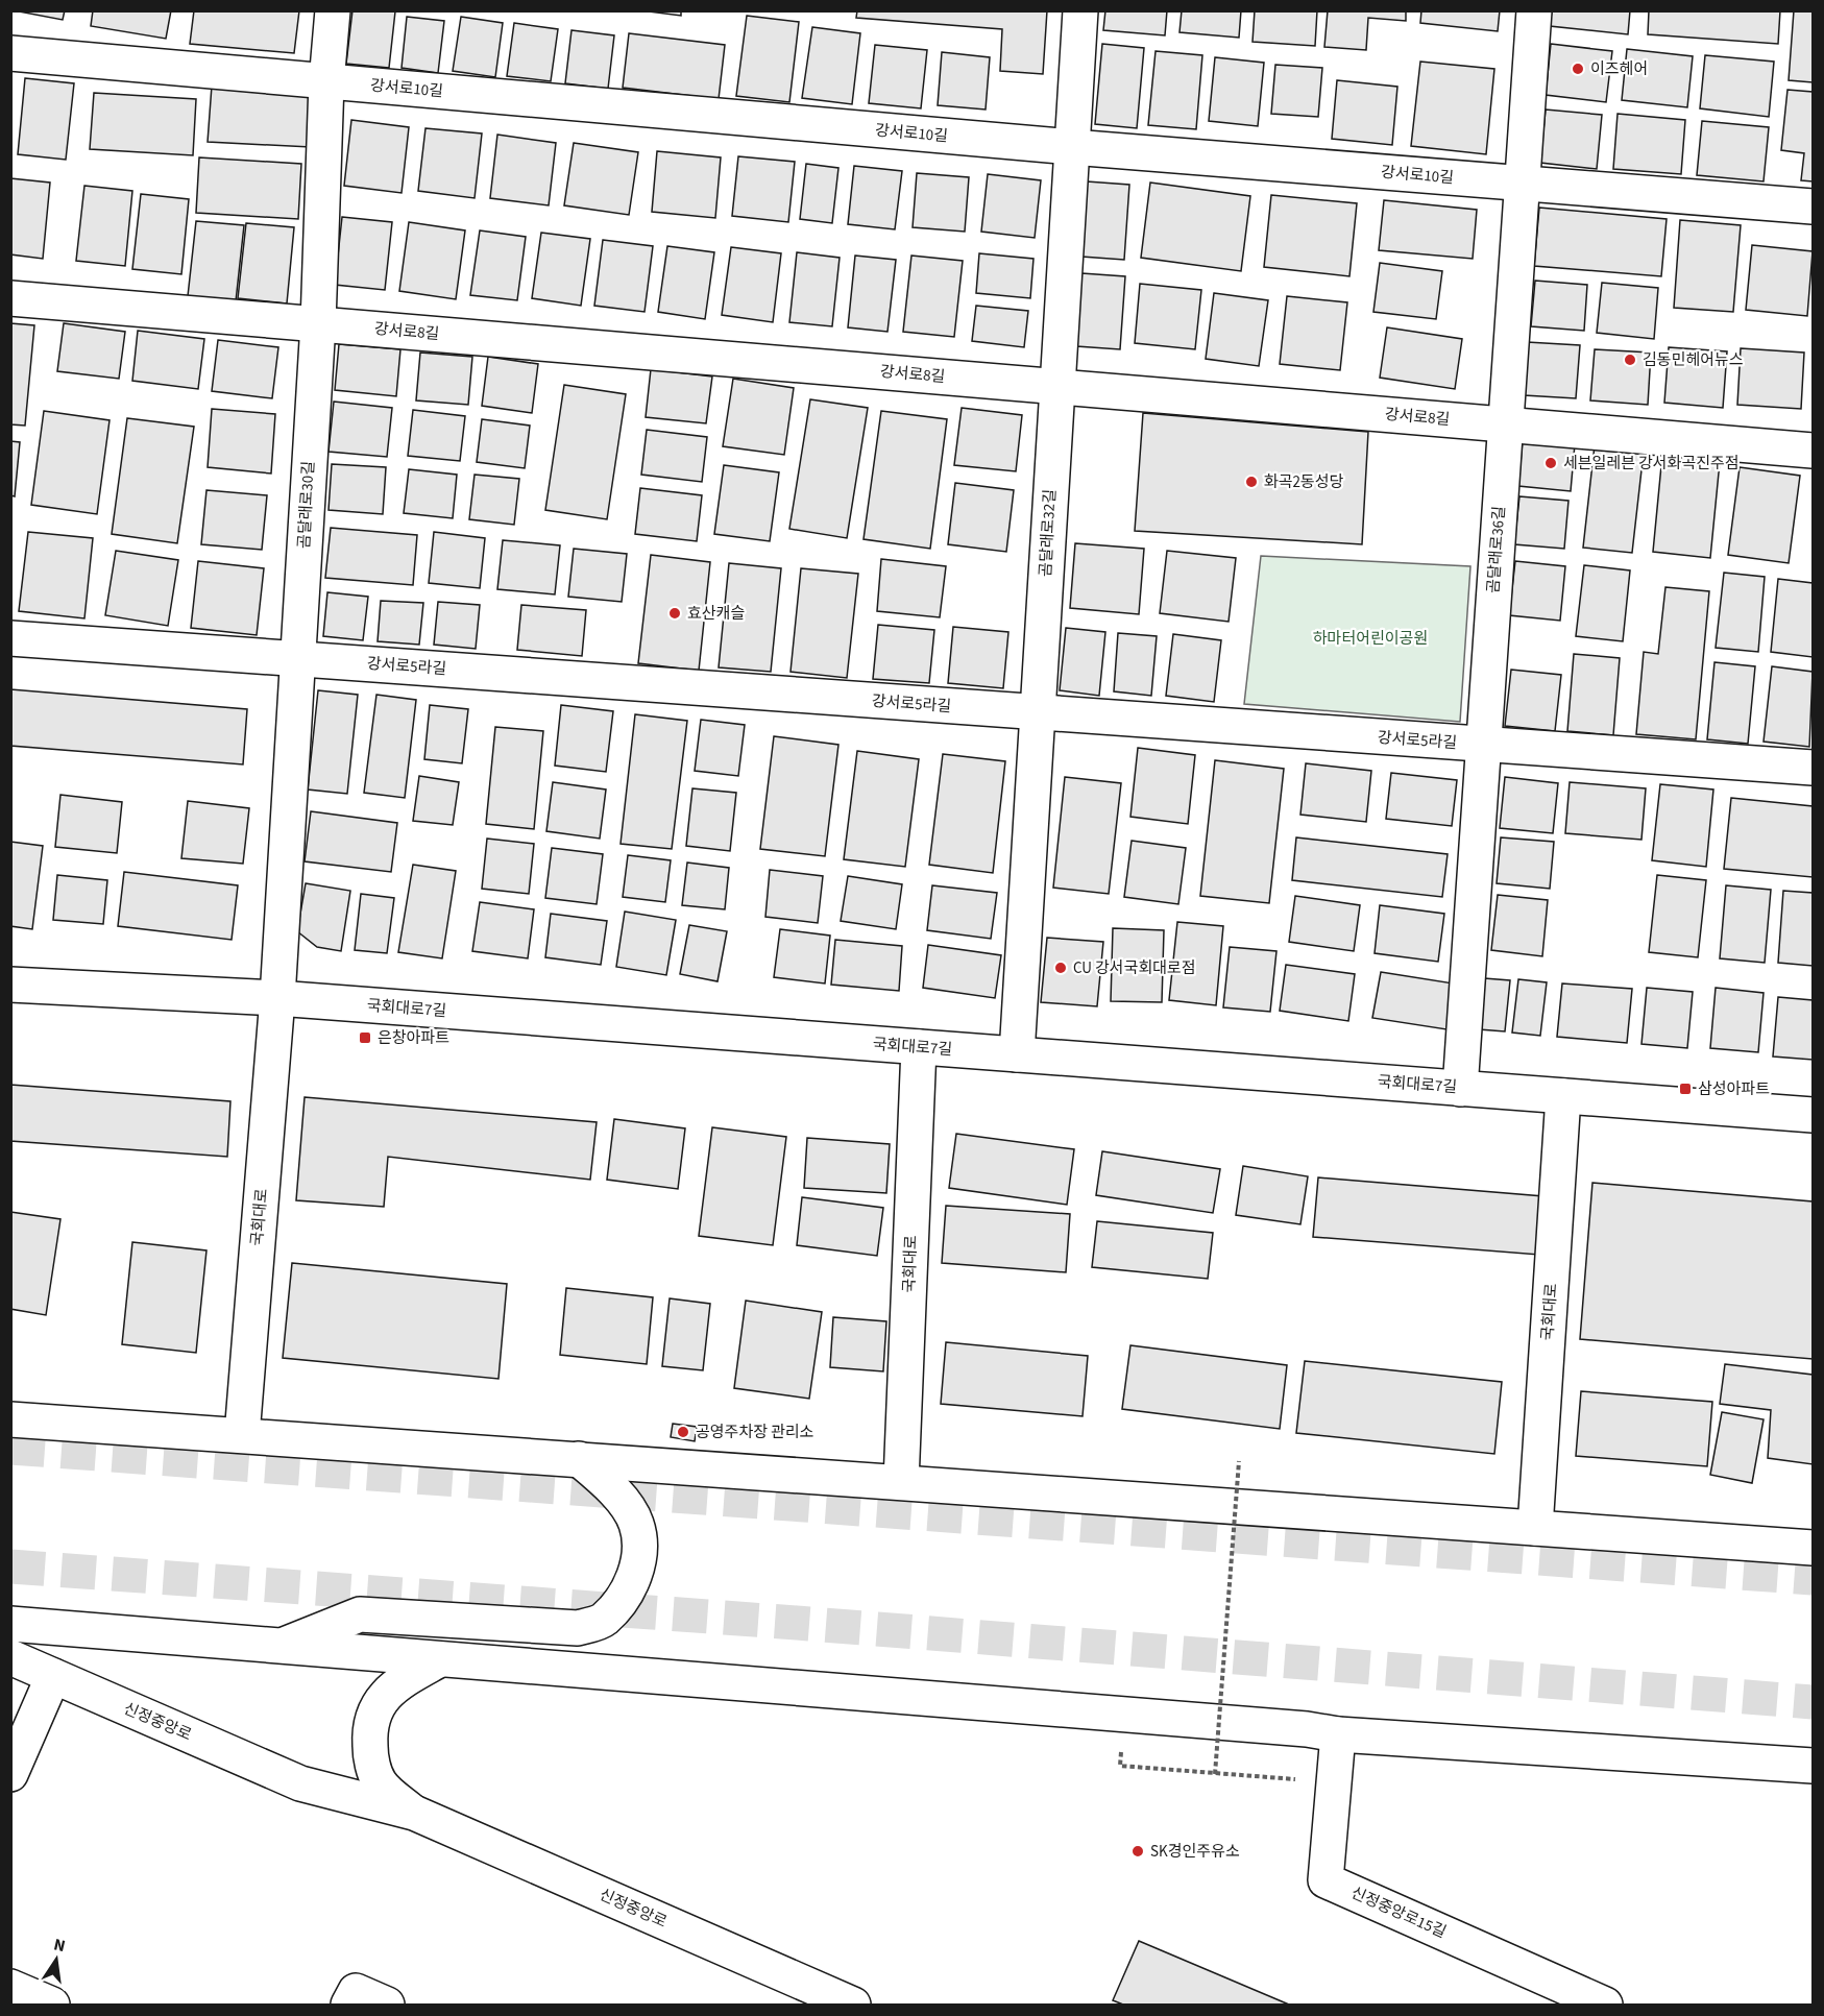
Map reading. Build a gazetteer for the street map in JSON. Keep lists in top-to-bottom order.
{
  "streets": {
    "street": [
      "강서로10길",
      "강서로8길",
      "곰달래로30길",
      "곰달래로32길",
      "곰달래로36길",
      "강서로5라길",
      "국회대로7길",
      "국회대로",
      "신정중앙로",
      "신정중앙로15길"
    ]
  },
  "crossings": [
    ["강서로10길", "곰달래로30길"],
    ["강서로10길", "곰달래로32길"],
    ["강서로10길", "곰달래로36길"],
    ["강서로8길", "곰달래로30길"],
    ["강서로8길", "곰달래로32길"],
    ["강서로8길", "곰달래로36길"],
    ["곰달래로30길", "강서로5라길"],
    ["곰달래로30길", "국회대로7길"],
    ["곰달래로30길", "국회대로"],
    ["곰달래로32길", "강서로5라길"],
    ["곰달래로32길", "국회대로7길"],
    ["곰달래로36길", "강서로5라길"],
    ["곰달래로36길", "국회대로7길"],
    ["국회대로7길", "국회대로"]
  ],
  "parks": ["하마터어린이공원"],
  "places": {
    "other": [
      "이즈헤어",
      "김동민헤어뉴스",
      "세븐일레븐 강서화곡진주점",
      "화곡2동성당",
      "효산캐슬",
      "CU 강서국회대로점",
      "공영주차장 관리소",
      "SK경인주유소"
    ],
    "transit": ["은창아파트", "삼성아파트"]
  },
  "north": "top"
}
